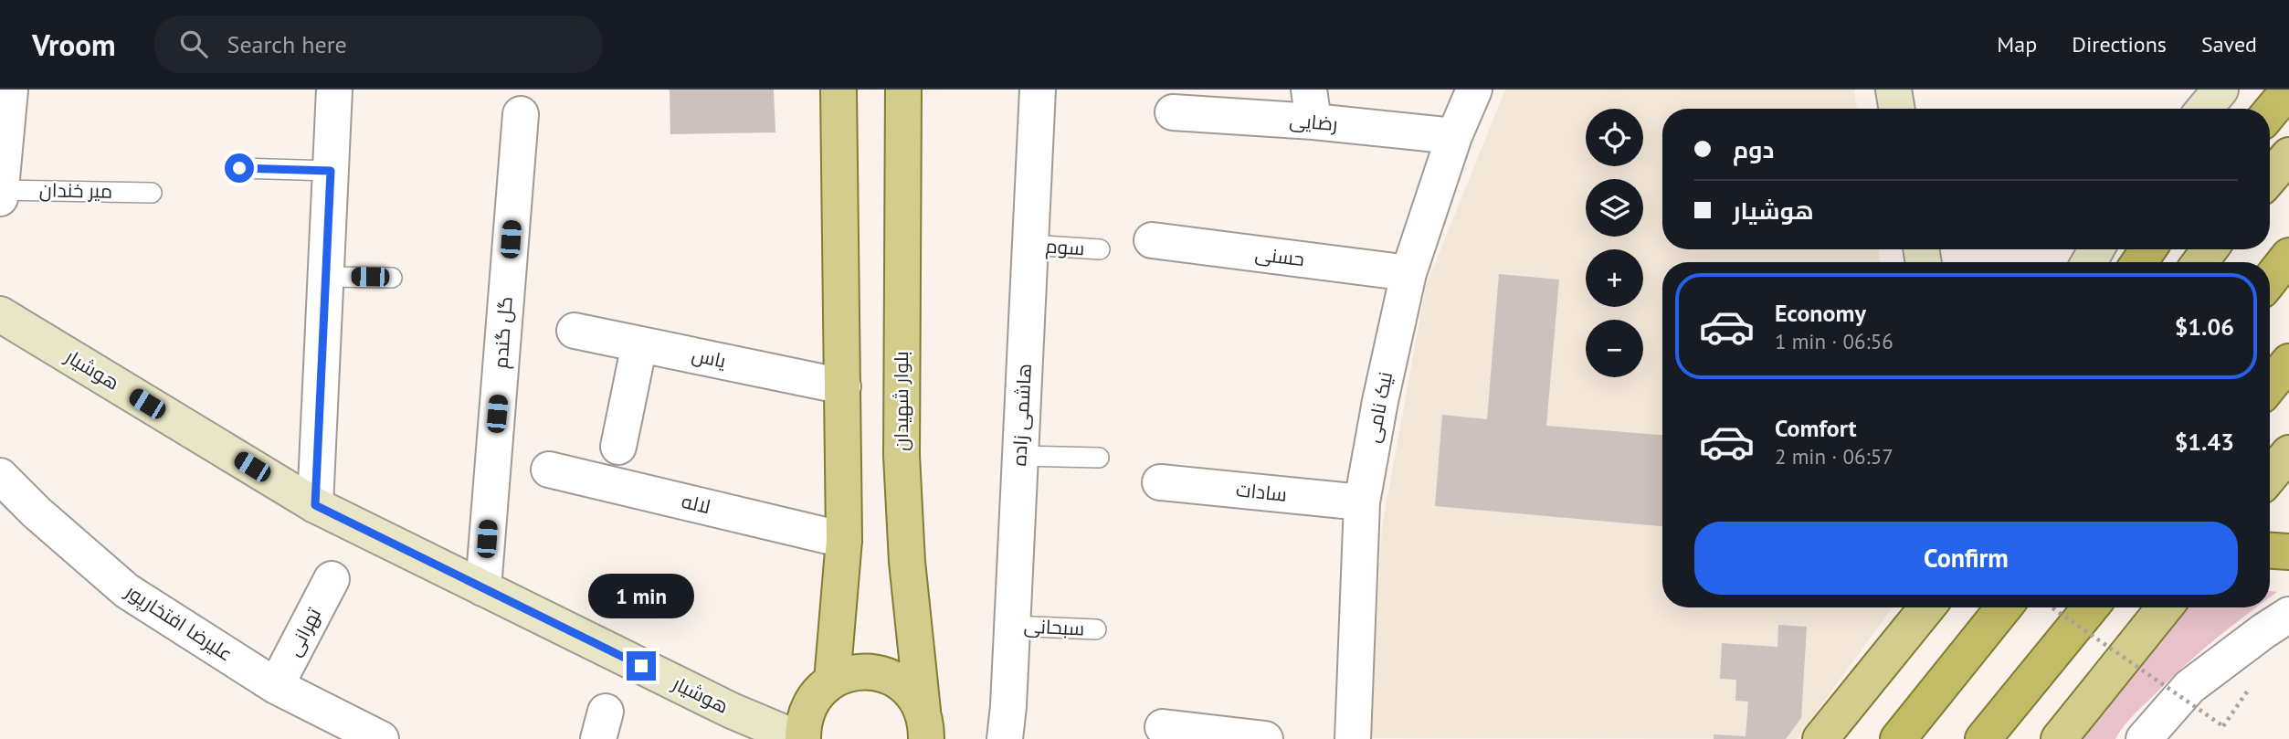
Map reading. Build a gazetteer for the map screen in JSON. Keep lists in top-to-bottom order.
{
  "streets": {
    "main road": ["هوشیار", "بلوار شهیدان"],
    "street": [
      "رضایی",
      "حسنی",
      "گل گندم",
      "یاس",
      "نیک نامی",
      "هاشمی زاده",
      "سادات",
      "لاله",
      "علیرضا افتخارپور",
      "تهرانی"
    ],
    "lane": ["میر خندان", "سوم", "سبحانی"]
  },
  "crossings": [
    ["رضایی", "نیک نامی"],
    ["سوم", "هاشمی زاده"],
    ["حسنی", "نیک نامی"],
    ["گل گندم", "هوشیار"],
    ["نیک نامی", "سادات"],
    ["هاشمی زاده", "سبحانی"],
    ["علیرضا افتخارپور", "تهرانی"]
  ],
  "page": {
    "header": "Vroom",
    "search": "Search here",
    "nav": ["Map", "Directions", "Saved"],
    "map_buttons": ["+", "−"],
    "banner": ["دوم", "هوشیار"],
    "list": [
      {
        "name": "Economy",
        "note": "1 min · 06:56",
        "value": "$1.06"
      },
      {
        "name": "Comfort",
        "note": "2 min · 06:57",
        "value": "$1.43"
      }
    ],
    "buttons": "Confirm",
    "bubble": "1 min"
  }
}
